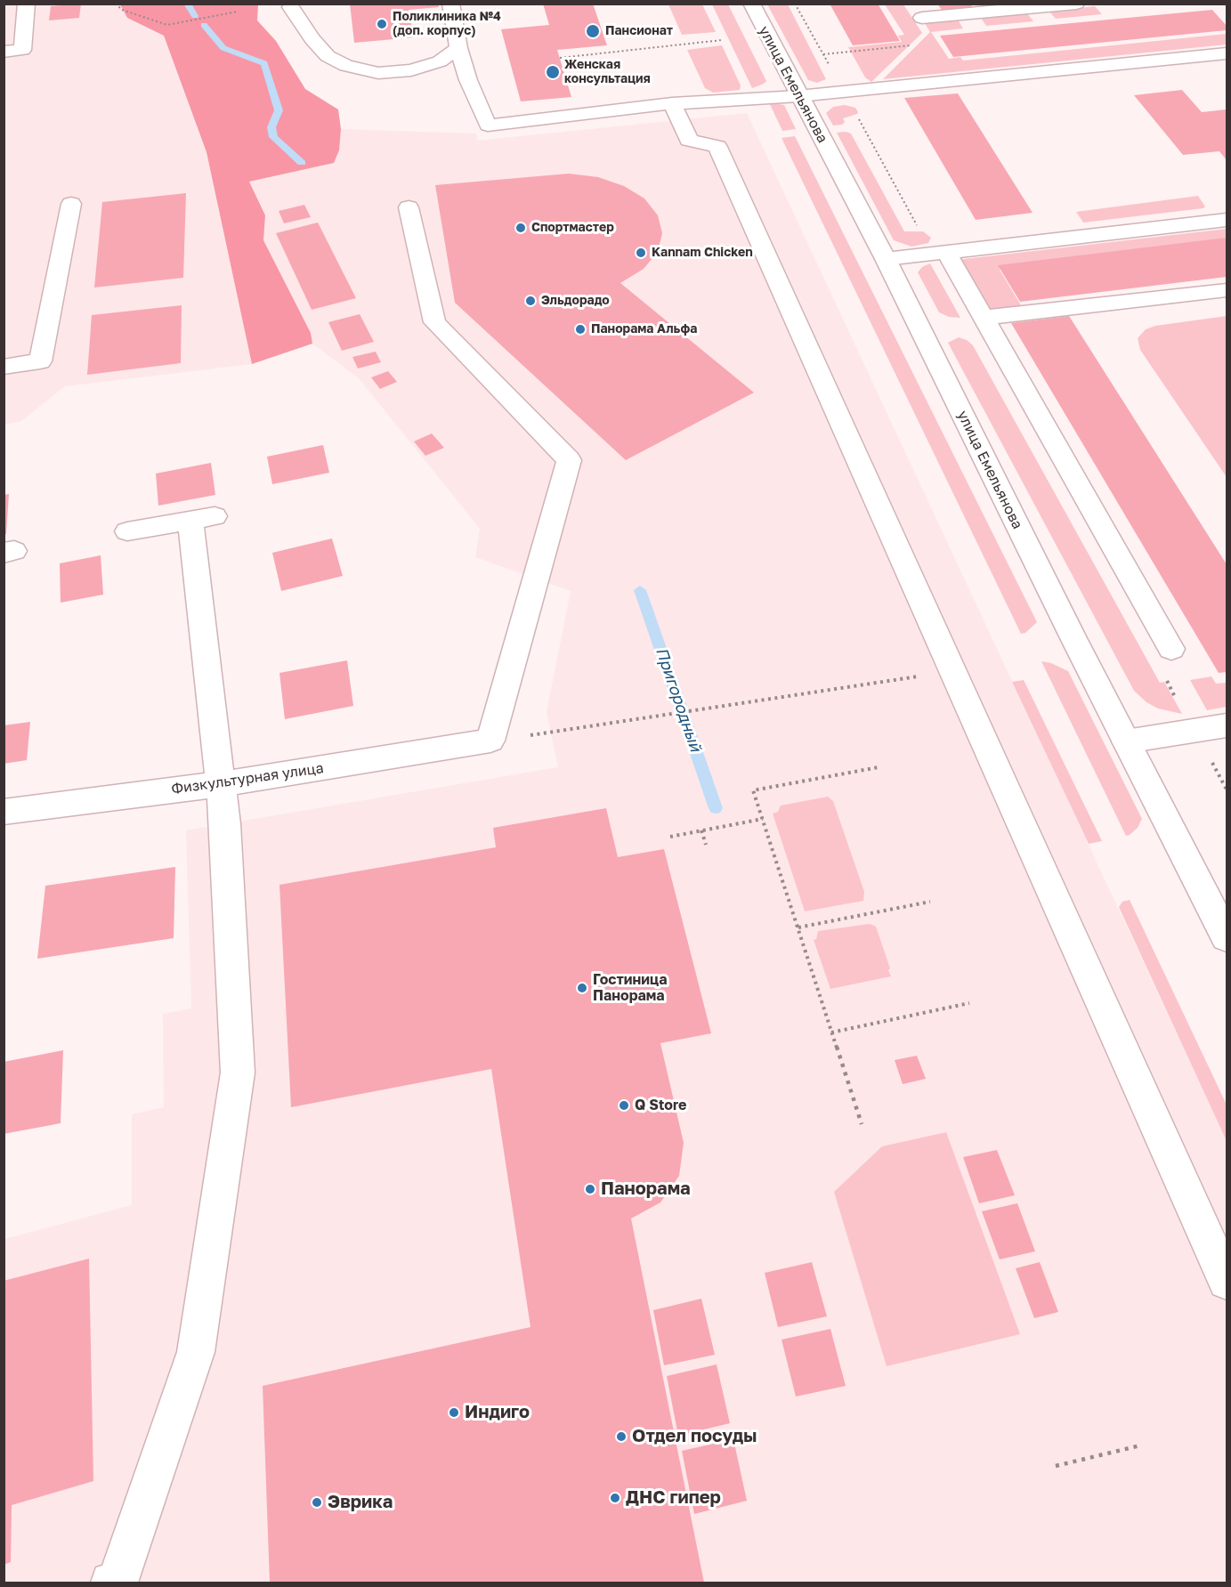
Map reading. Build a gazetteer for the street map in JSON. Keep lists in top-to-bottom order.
{
  "streets": {
    "main road": ["улица Емельянова", "Физкультурная улица"]
  },
  "water": ["Пригородный"],
  "places": [
    "Поликлиника №4 (доп. корпус)",
    "Пансионат",
    "Женская консультация",
    "Спортмастер",
    "Kannam Chicken",
    "Эльдорадо",
    "Панорама Альфа",
    "Гостиница Панорама",
    "Q Store",
    "Панорама",
    "Индиго",
    "Отдел посуды",
    "ДНС гипер",
    "Эврика"
  ]
}
